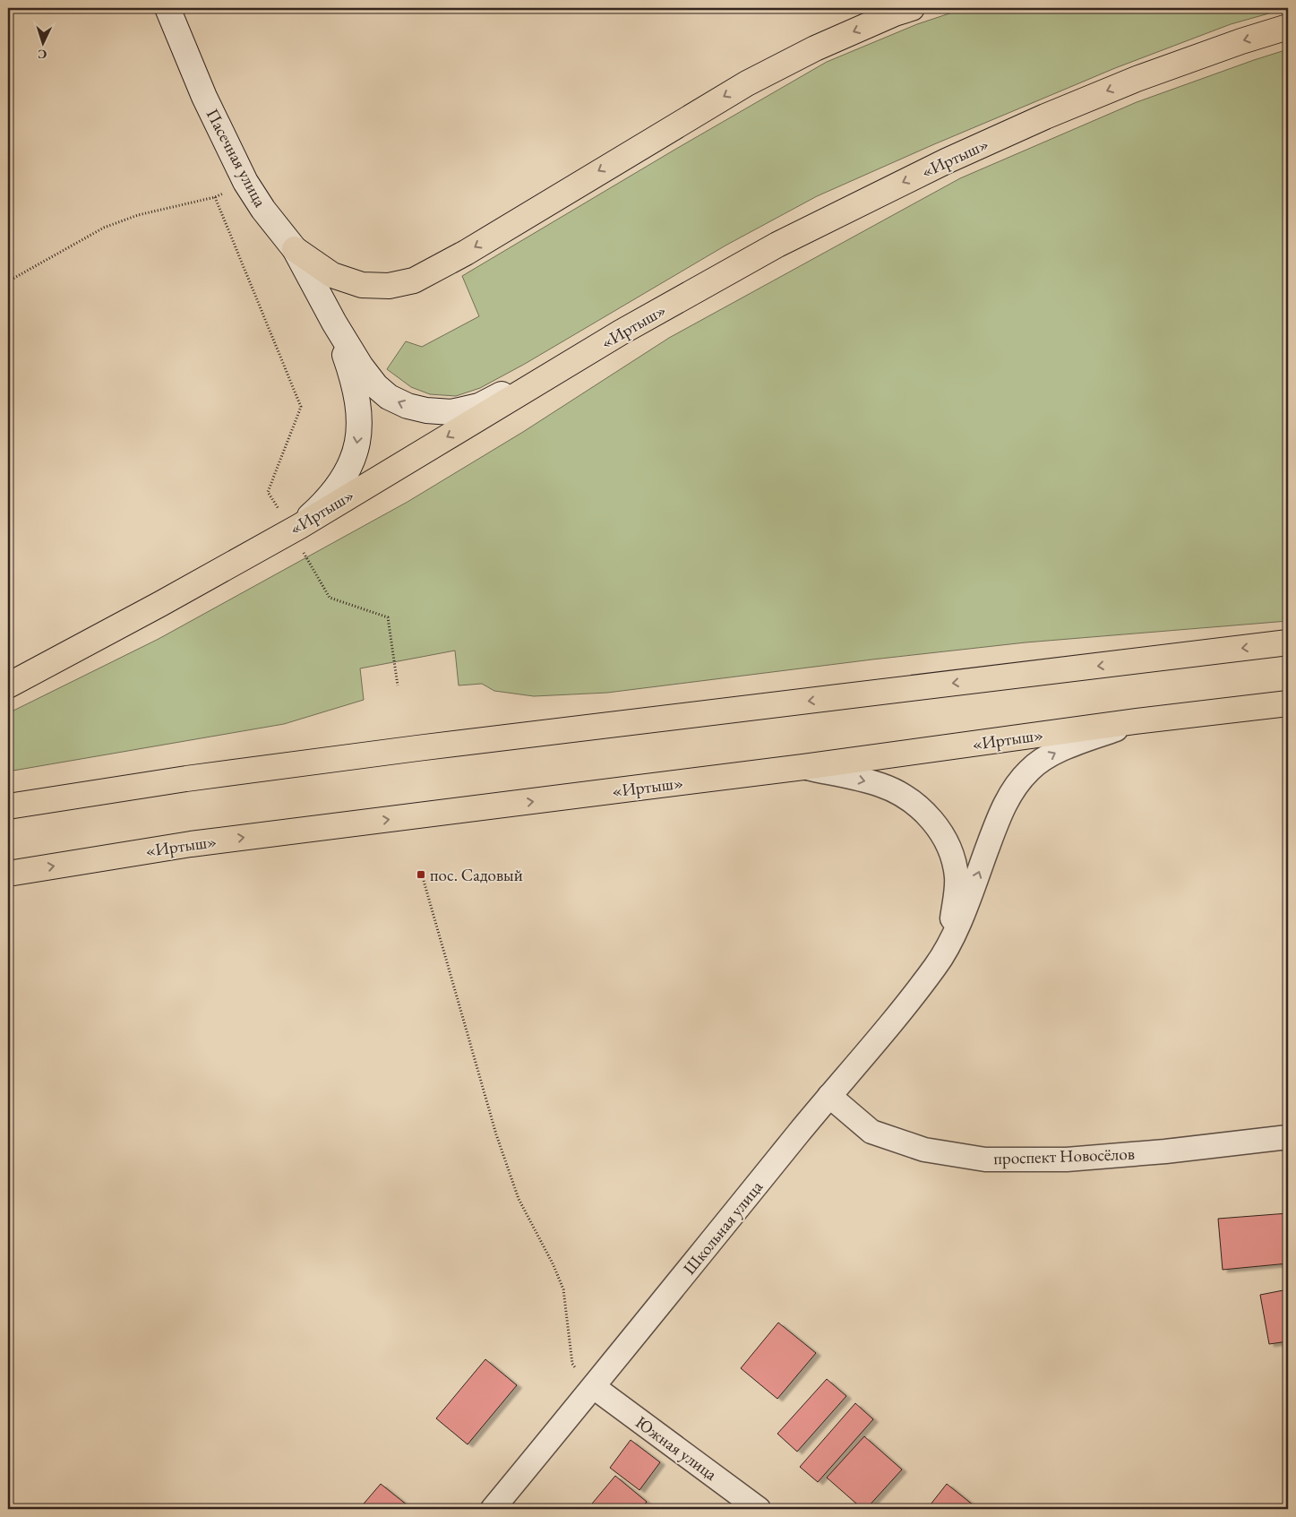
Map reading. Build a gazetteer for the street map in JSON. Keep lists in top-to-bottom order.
{
  "streets": {
    "main road": ["Пасечная улица", "«Иртыш»"],
    "street": ["проспект Новосёлов", "Школьная улица", "Южная улица"]
  },
  "crossings": [
    ["«Иртыш»", "Школьная улица"],
    ["проспект Новосёлов", "Школьная улица"],
    ["Школьная улица", "Южная улица"]
  ],
  "places": {
    "transit": ["пос. Садовый"]
  },
  "north": "bottom"
}
